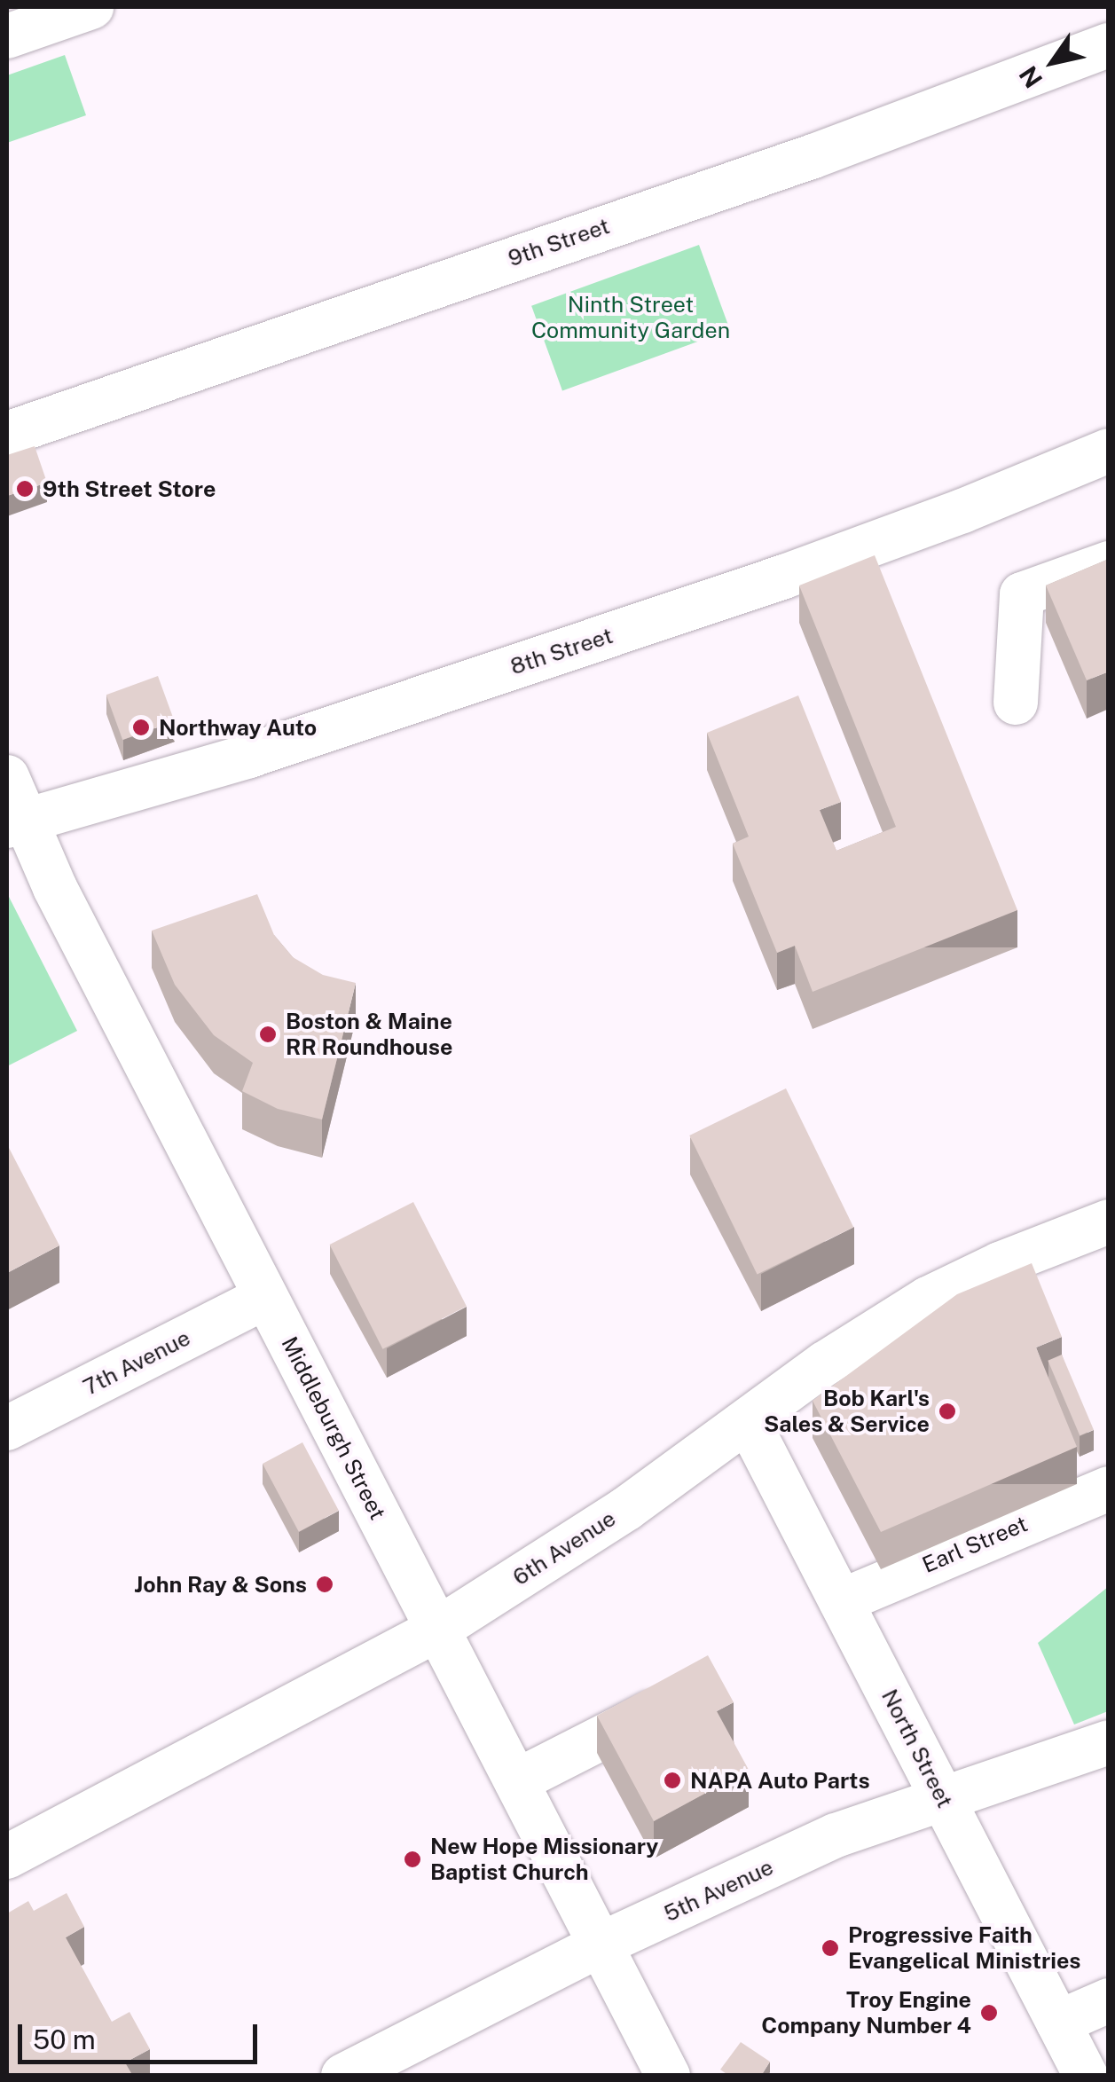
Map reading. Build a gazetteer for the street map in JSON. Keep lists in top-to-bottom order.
{
  "streets": {
    "street": [
      "9th Street",
      "8th Street",
      "7th Avenue",
      "Middleburgh Street",
      "Earl Street",
      "6th Avenue",
      "North Street",
      "5th Avenue"
    ]
  },
  "crossings": [
    ["8th Street", "Middleburgh Street"],
    ["7th Avenue", "Middleburgh Street"],
    ["Middleburgh Street", "6th Avenue"],
    ["Middleburgh Street", "5th Avenue"],
    ["Earl Street", "North Street"],
    ["6th Avenue", "North Street"],
    ["North Street", "5th Avenue"]
  ],
  "parks": ["Ninth Street Community Garden"],
  "places": [
    "9th Street Store",
    "Northway Auto",
    "Boston & Maine RR Roundhouse",
    "Bob Karl's Sales & Service",
    "John Ray & Sons",
    "NAPA Auto Parts",
    "New Hope Missionary Baptist Church",
    "Progressive Faith Evangelical Ministries",
    "Troy Engine Company Number 4"
  ],
  "scale_bar": "50 m",
  "north": "bottom left"
}
